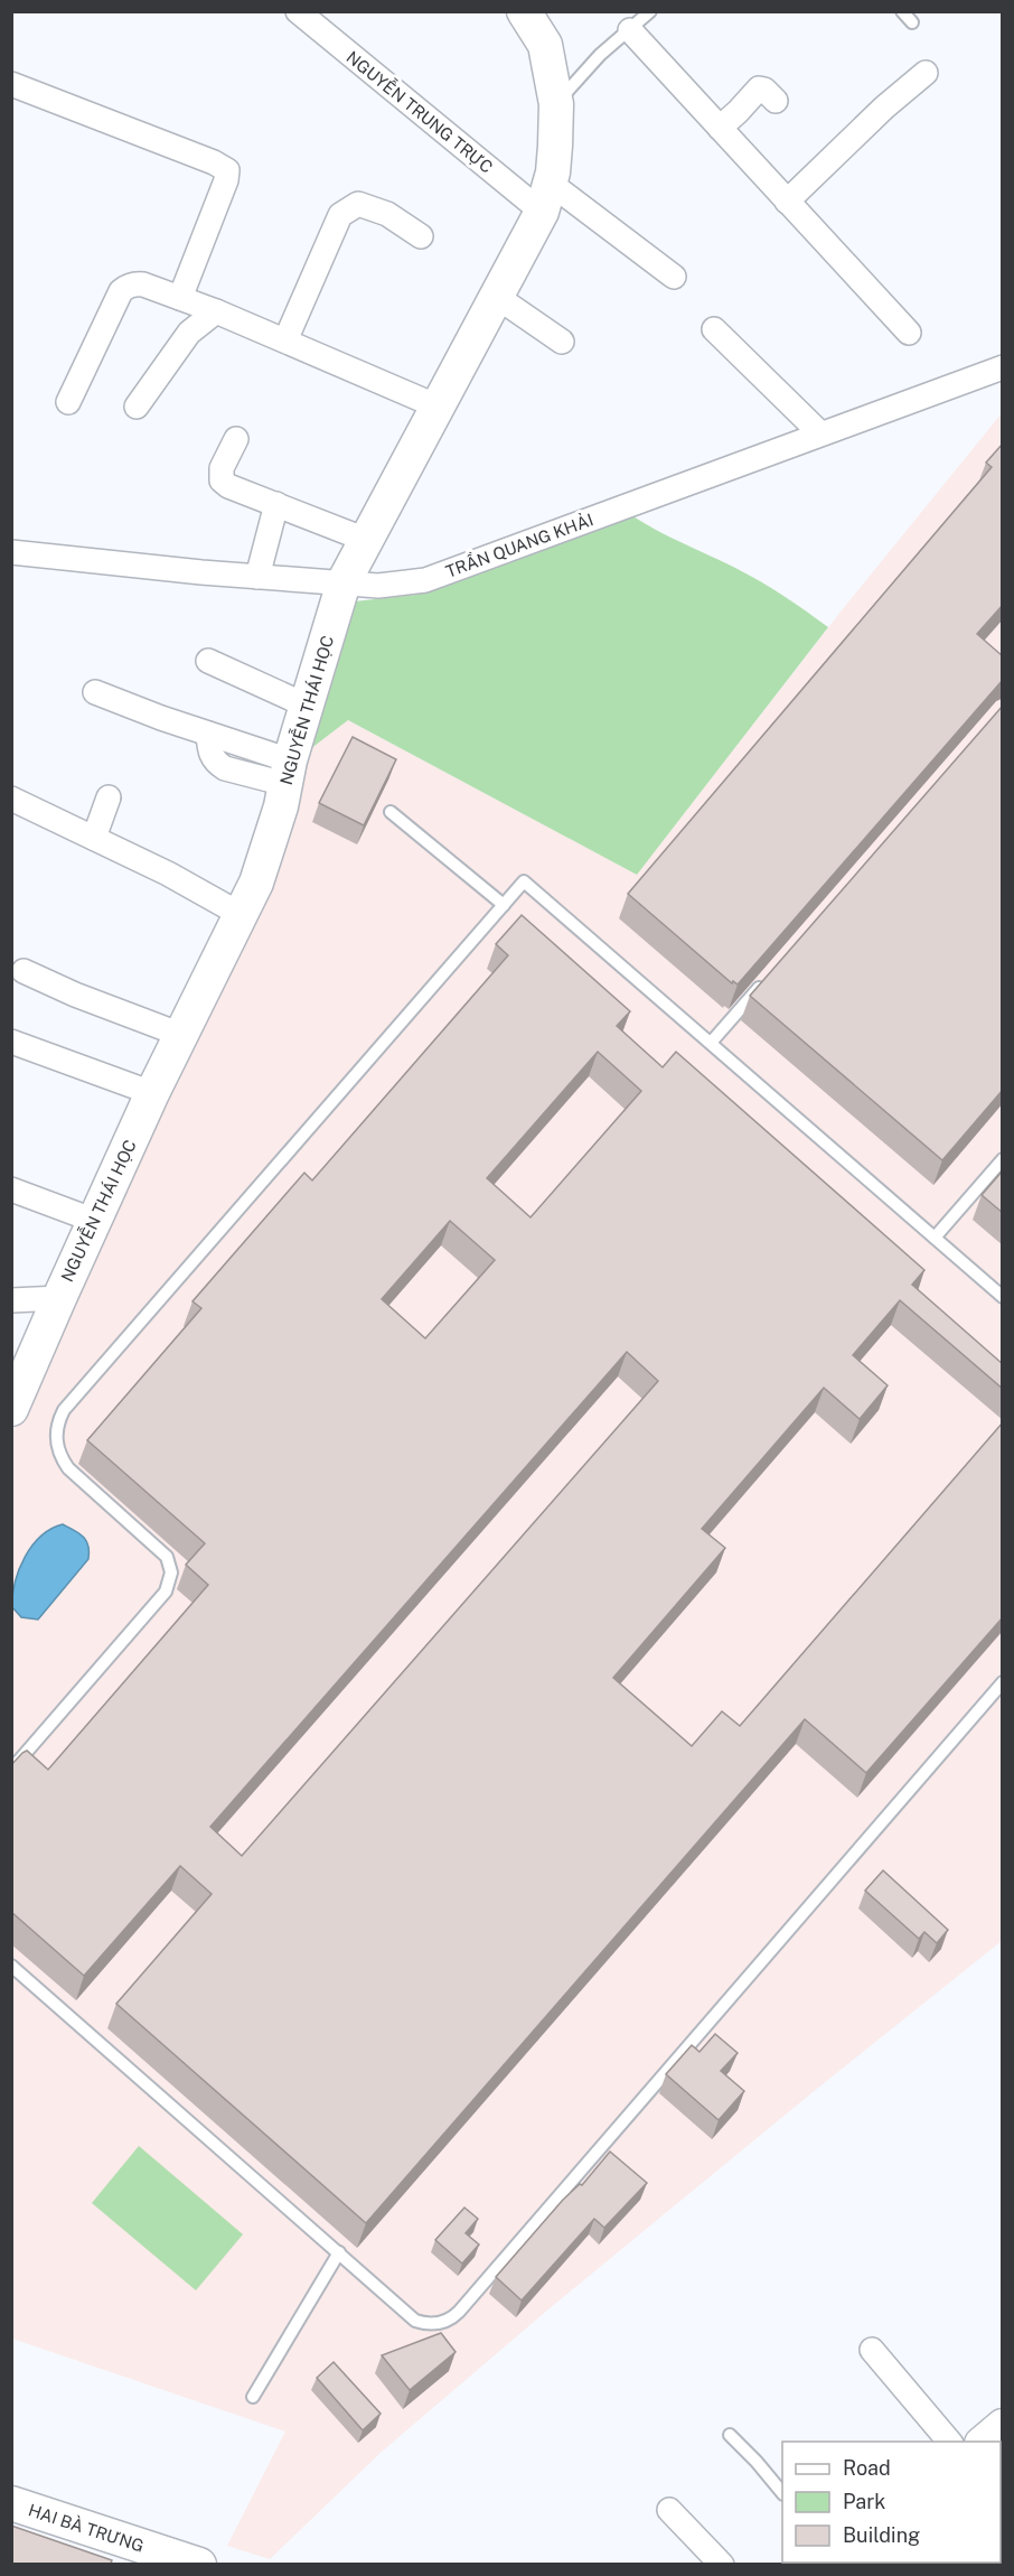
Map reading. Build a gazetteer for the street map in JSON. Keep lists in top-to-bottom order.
{
  "streets": {
    "street": [
      "NGUYỄN TRUNG TRỰC",
      "TRẦN QUANG KHẢI",
      "NGUYỄN THÁI HỌC",
      "HAI BÀ TRƯNG"
    ]
  },
  "crossings": [
    ["NGUYỄN TRUNG TRỰC", "NGUYỄN THÁI HỌC"],
    ["TRẦN QUANG KHẢI", "NGUYỄN THÁI HỌC"]
  ],
  "legend": ["Road", "Park", "Building"]
}
